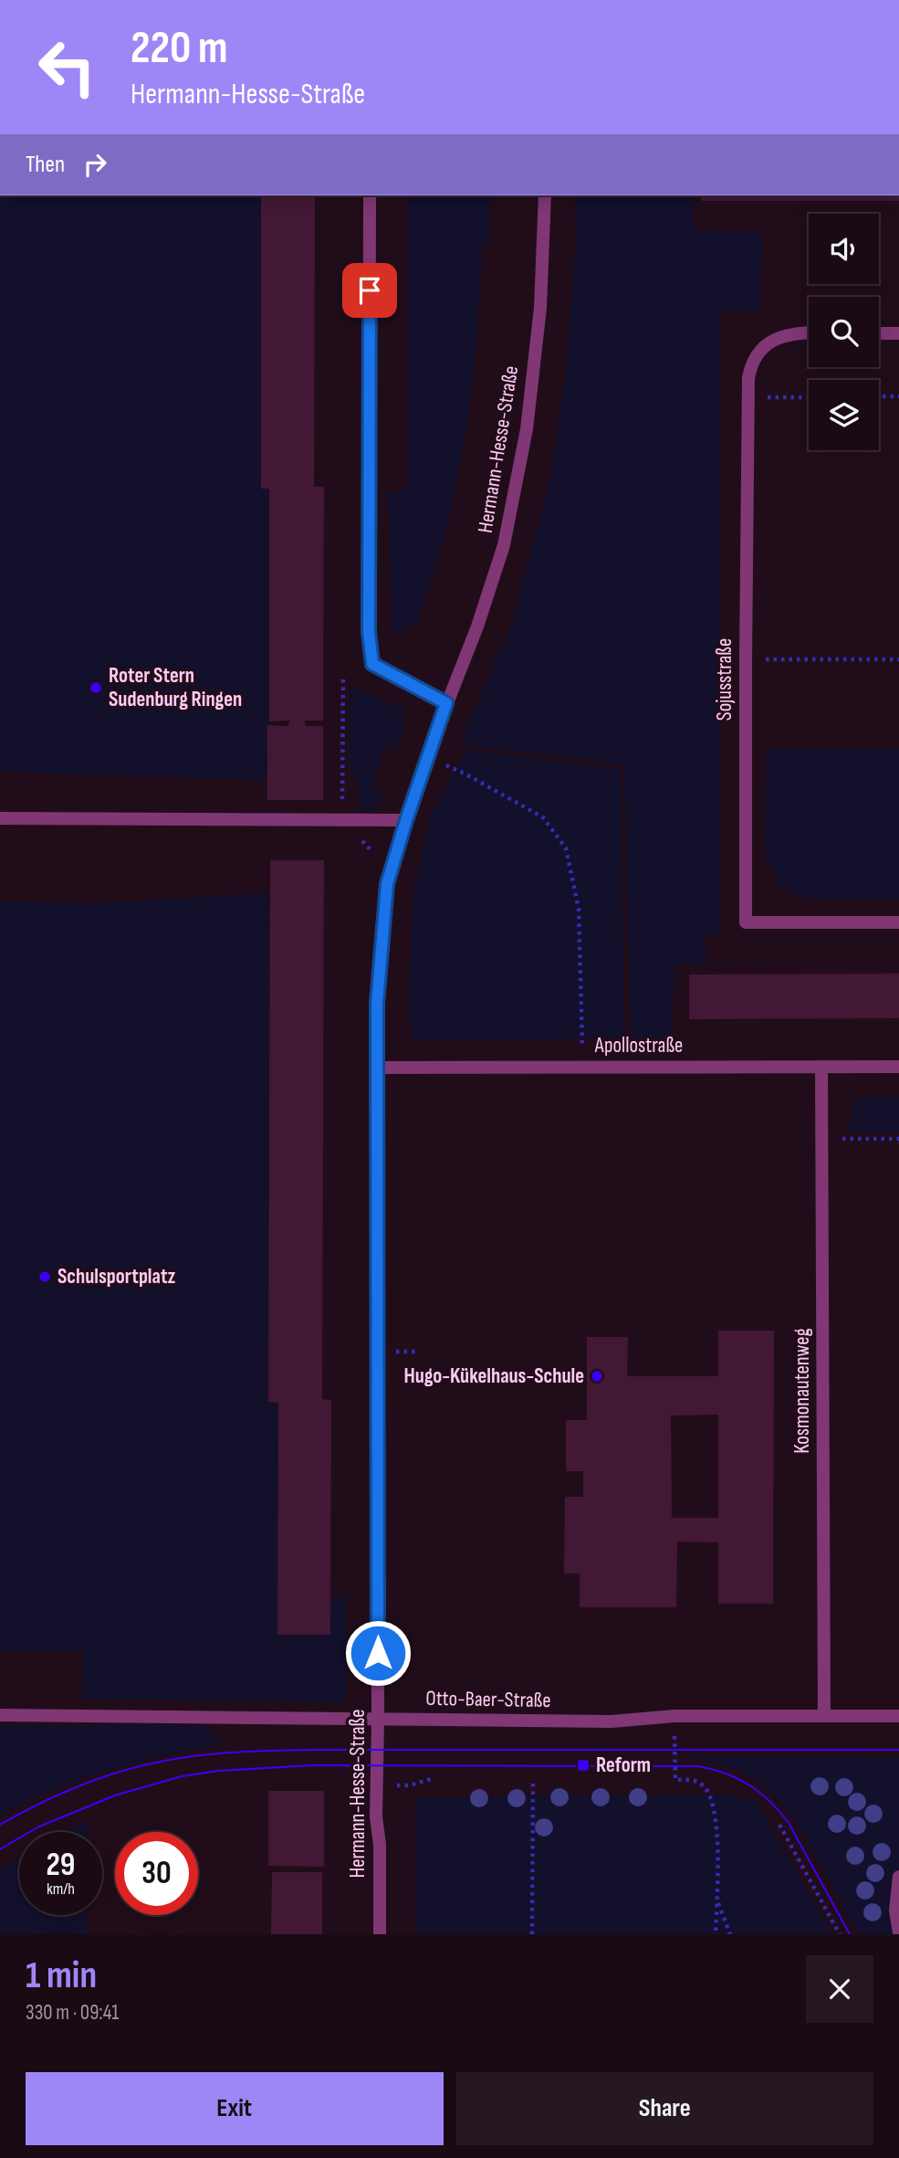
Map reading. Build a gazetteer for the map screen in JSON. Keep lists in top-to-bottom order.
{
  "streets": {
    "street": [
      "Hermann-Hesse-Straße",
      "Sojusstraße",
      "Apollostraße",
      "Kosmonautenweg",
      "Otto-Baer-Straße"
    ]
  },
  "crossings": [
    ["Hermann-Hesse-Straße", "Apollostraße"],
    ["Hermann-Hesse-Straße", "Otto-Baer-Straße"],
    ["Apollostraße", "Kosmonautenweg"],
    ["Kosmonautenweg", "Otto-Baer-Straße"]
  ],
  "places": {
    "other": ["Roter Stern Sudenburg Ringen", "Schulsportplatz", "Hugo-Kükelhaus-Schule"],
    "transit": ["Reform"]
  },
  "page": {
    "turn": ["220 m", "Hermann-Hesse-Straße"],
    "then": "Then",
    "speed": "29 km/h",
    "limit": "30",
    "heading": ["1 min", "330 m · 09:41"],
    "buttons": ["Exit", "Share"]
  }
}
